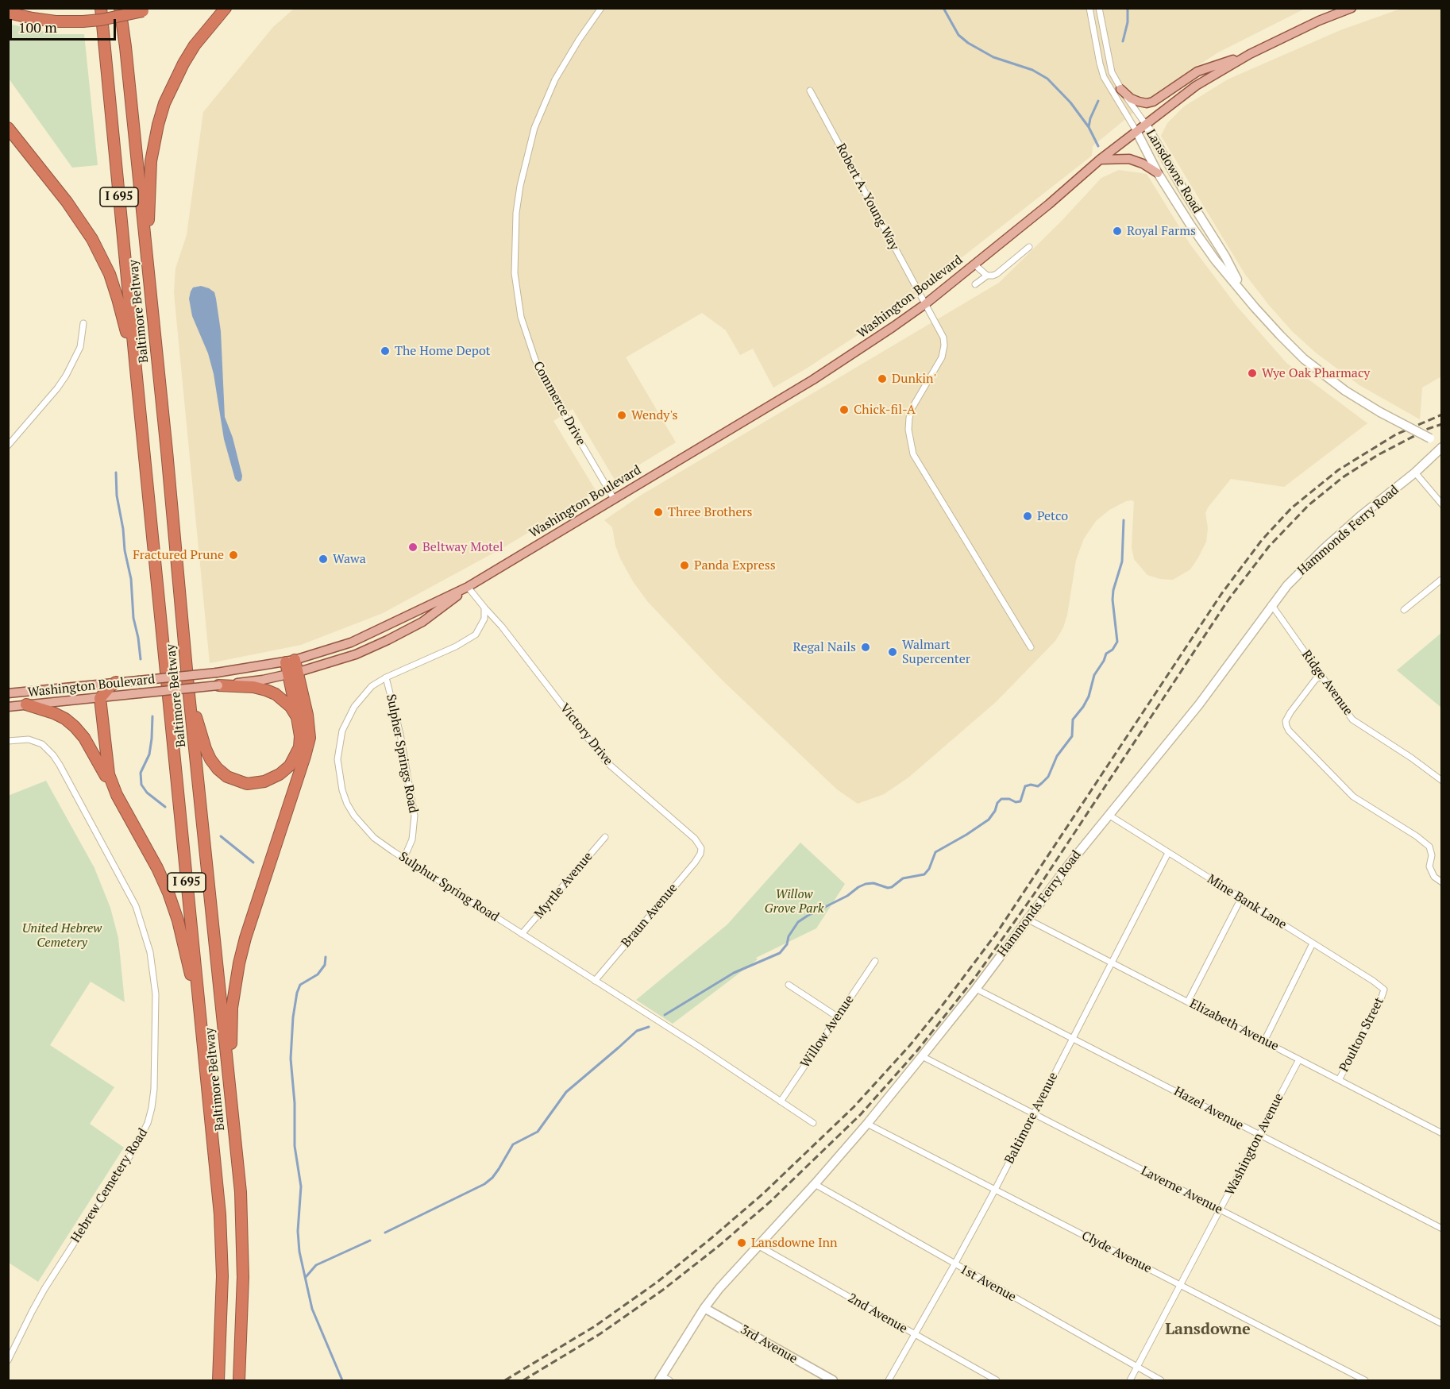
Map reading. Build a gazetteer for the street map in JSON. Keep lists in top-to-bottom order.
{
  "streets": {
    "highway": ["I 695", "Baltimore Beltway"],
    "main road": ["Washington Boulevard"],
    "street": [
      "Lansdowne Road",
      "Robert A. Young Way",
      "Commerce Drive",
      "Hammonds Ferry Road",
      "Ridge Avenue",
      "Victory Drive",
      "Sulpher Springs Road",
      "Myrtle Avenue",
      "Sulphur Spring Road",
      "Mine Bank Lane",
      "Braun Avenue",
      "Elizabeth Avenue",
      "Willow Avenue",
      "Poulton Street",
      "Hazel Avenue",
      "Baltimore Avenue",
      "Washington Avenue",
      "Hebrew Cemetery Road",
      "Laverne Avenue",
      "Clyde Avenue",
      "1st Avenue",
      "2nd Avenue",
      "3rd Avenue"
    ]
  },
  "crossings": [
    ["Lansdowne Road", "Washington Boulevard"],
    ["Lansdowne Road", "Hammonds Ferry Road"],
    ["Robert A. Young Way", "Washington Boulevard"],
    ["Washington Boulevard", "Commerce Drive"],
    ["Hammonds Ferry Road", "Ridge Avenue"],
    ["Hammonds Ferry Road", "Mine Bank Lane"],
    ["Hammonds Ferry Road", "Elizabeth Avenue"],
    ["Hammonds Ferry Road", "Hazel Avenue"],
    ["Hammonds Ferry Road", "Laverne Avenue"],
    ["Hammonds Ferry Road", "Clyde Avenue"],
    ["Hammonds Ferry Road", "1st Avenue"],
    ["Hammonds Ferry Road", "2nd Avenue"],
    ["Hammonds Ferry Road", "3rd Avenue"],
    ["Victory Drive", "Sulphur Spring Road"],
    ["Victory Drive", "Braun Avenue"],
    ["Sulpher Springs Road", "Sulphur Spring Road"],
    ["Myrtle Avenue", "Sulphur Spring Road"],
    ["Sulphur Spring Road", "Braun Avenue"],
    ["Sulphur Spring Road", "Willow Avenue"],
    ["Mine Bank Lane", "Poulton Street"],
    ["Mine Bank Lane", "Baltimore Avenue"],
    ["Elizabeth Avenue", "Poulton Street"],
    ["Elizabeth Avenue", "Baltimore Avenue"],
    ["Elizabeth Avenue", "Washington Avenue"],
    ["Hazel Avenue", "Baltimore Avenue"],
    ["Hazel Avenue", "Washington Avenue"],
    ["Baltimore Avenue", "Laverne Avenue"],
    ["Baltimore Avenue", "Clyde Avenue"],
    ["Baltimore Avenue", "1st Avenue"],
    ["Baltimore Avenue", "2nd Avenue"],
    ["Washington Avenue", "Laverne Avenue"],
    ["Washington Avenue", "Clyde Avenue"],
    ["Washington Avenue", "1st Avenue"]
  ],
  "districts": ["Lansdowne"],
  "parks": ["Willow Grove Park", "United Hebrew Cemetery"],
  "places": [
    "Royal Farms",
    "The Home Depot",
    "Wye Oak Pharmacy",
    "Dunkin'",
    "Chick-fil-A",
    "Wendy's",
    "Three Brothers",
    "Petco",
    "Beltway Motel",
    "Fractured Prune",
    "Wawa",
    "Panda Express",
    "Regal Nails",
    "Walmart Supercenter",
    "Lansdowne Inn"
  ],
  "scale_bar": "100 m"
}
